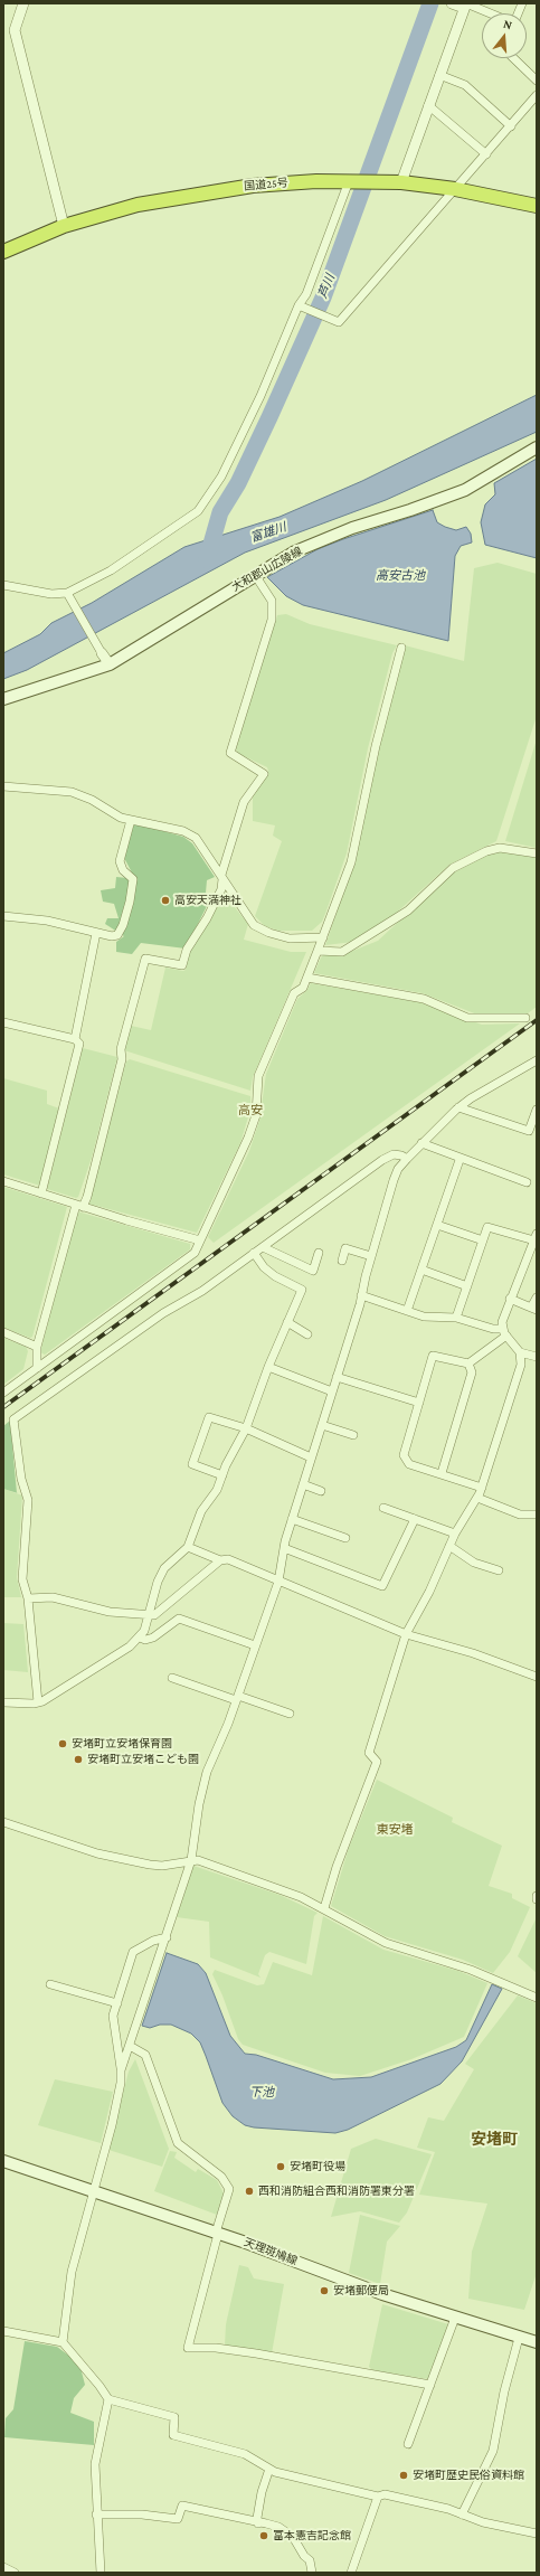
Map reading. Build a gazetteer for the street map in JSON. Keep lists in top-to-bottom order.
{
  "streets": {
    "highway": ["国道25号"],
    "main road": ["大和郡山広陵線", "天理斑鳩線"]
  },
  "districts": ["高安", "東安堵", "安堵町"],
  "water": [
    "芦川",
    "富雄川",
    "高安古池",
    "下池"
  ],
  "places": [
    "高安天満神社",
    "安堵町立安堵保育園",
    "安堵町立安堵こども園",
    "安堵町役場",
    "西和消防組合西和消防署東分署",
    "安堵郵便局",
    "安堵町歴史民俗資料館",
    "富本憲吉記念館"
  ],
  "north": "top"
}
